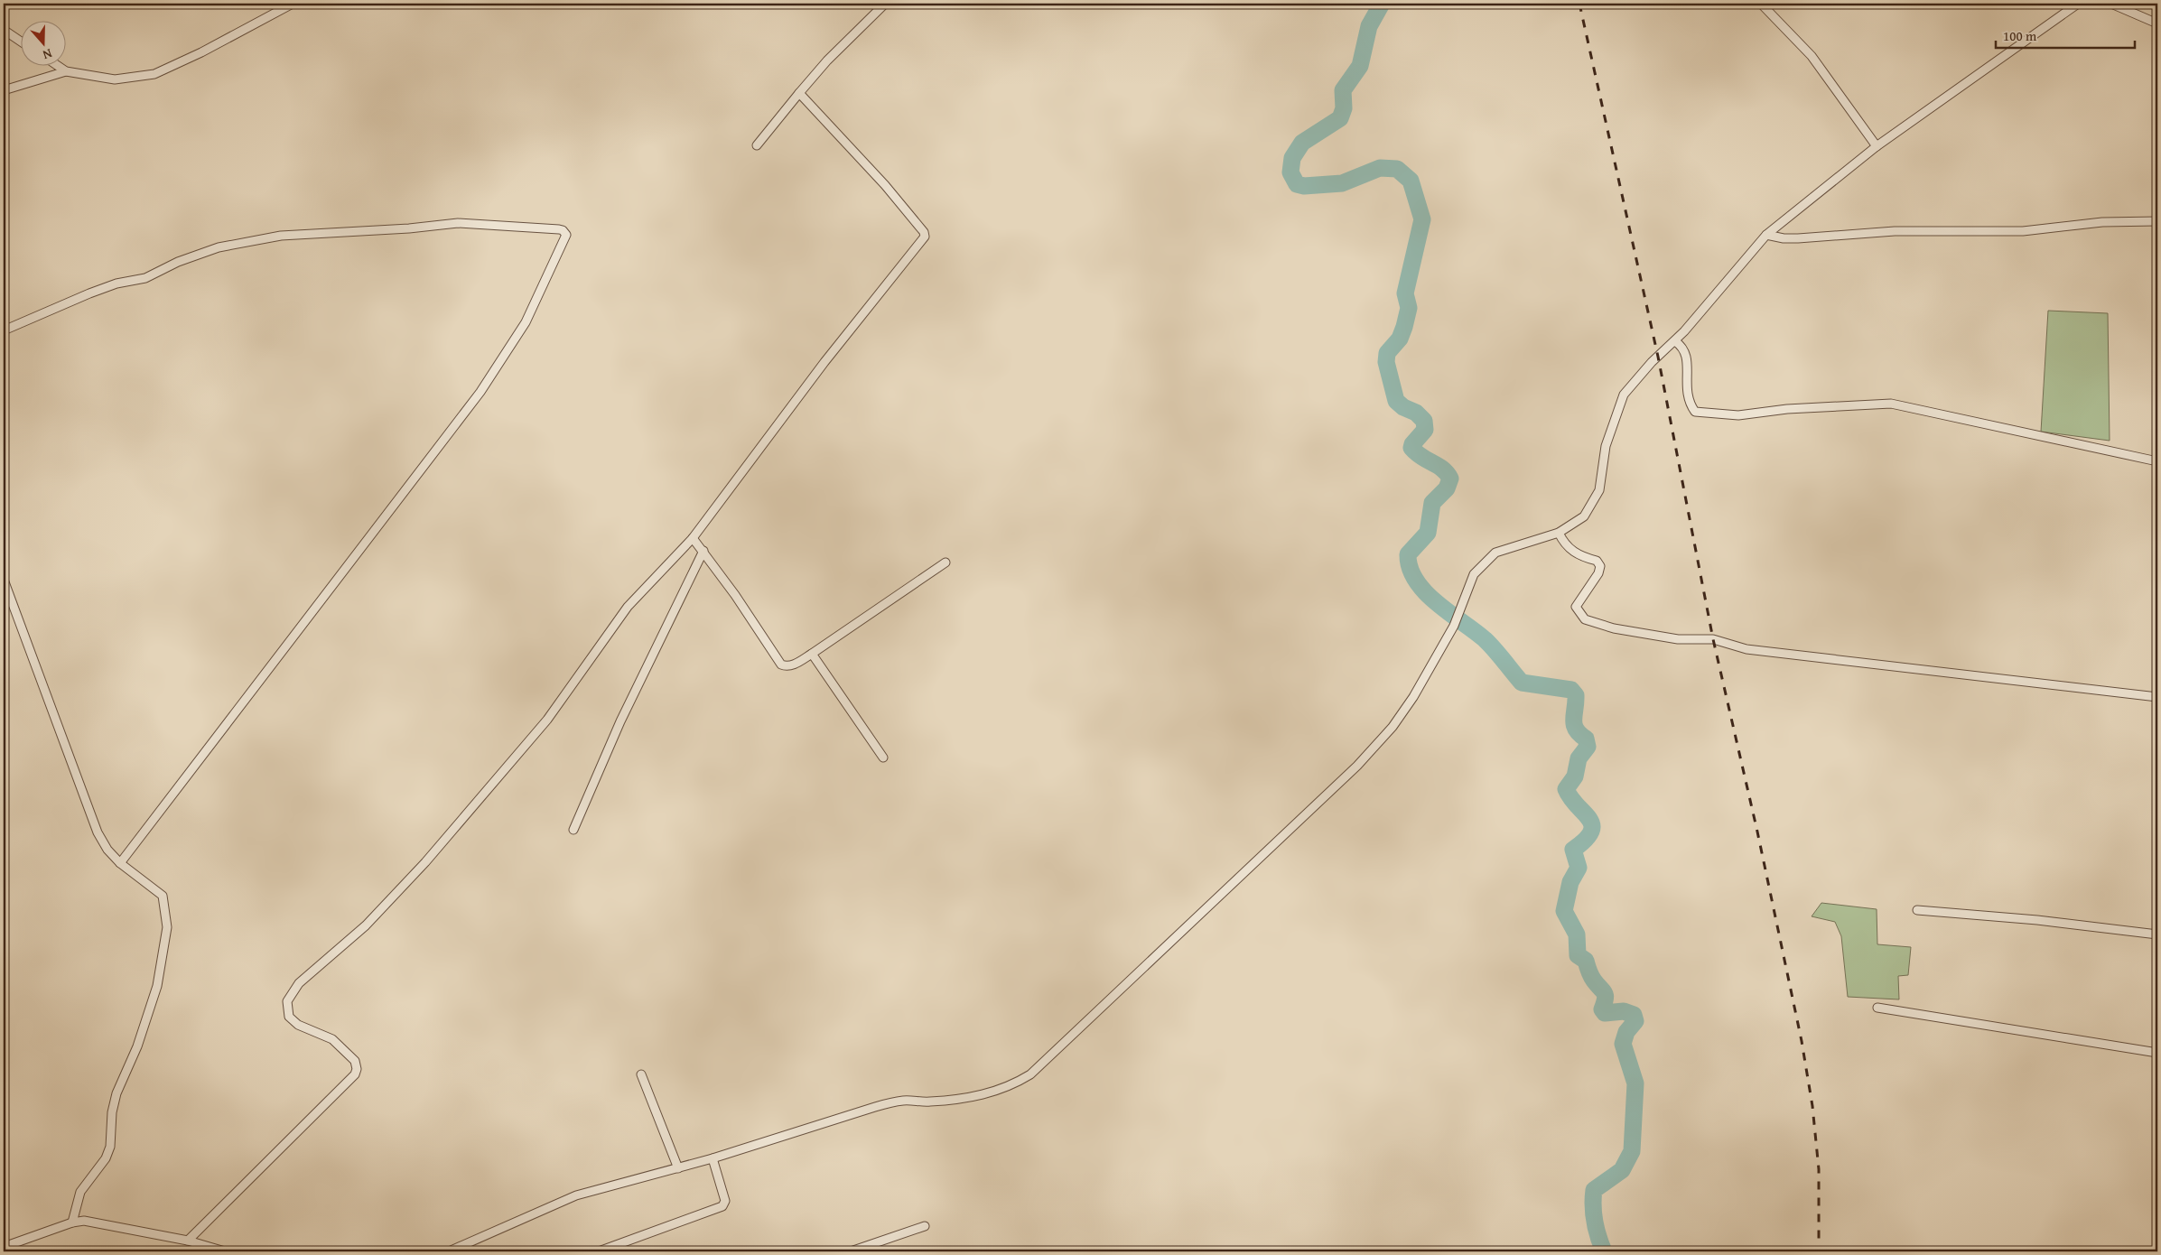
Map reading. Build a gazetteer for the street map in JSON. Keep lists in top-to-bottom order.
{
  "scale_bar": "100 m",
  "north": "bottom"
}
